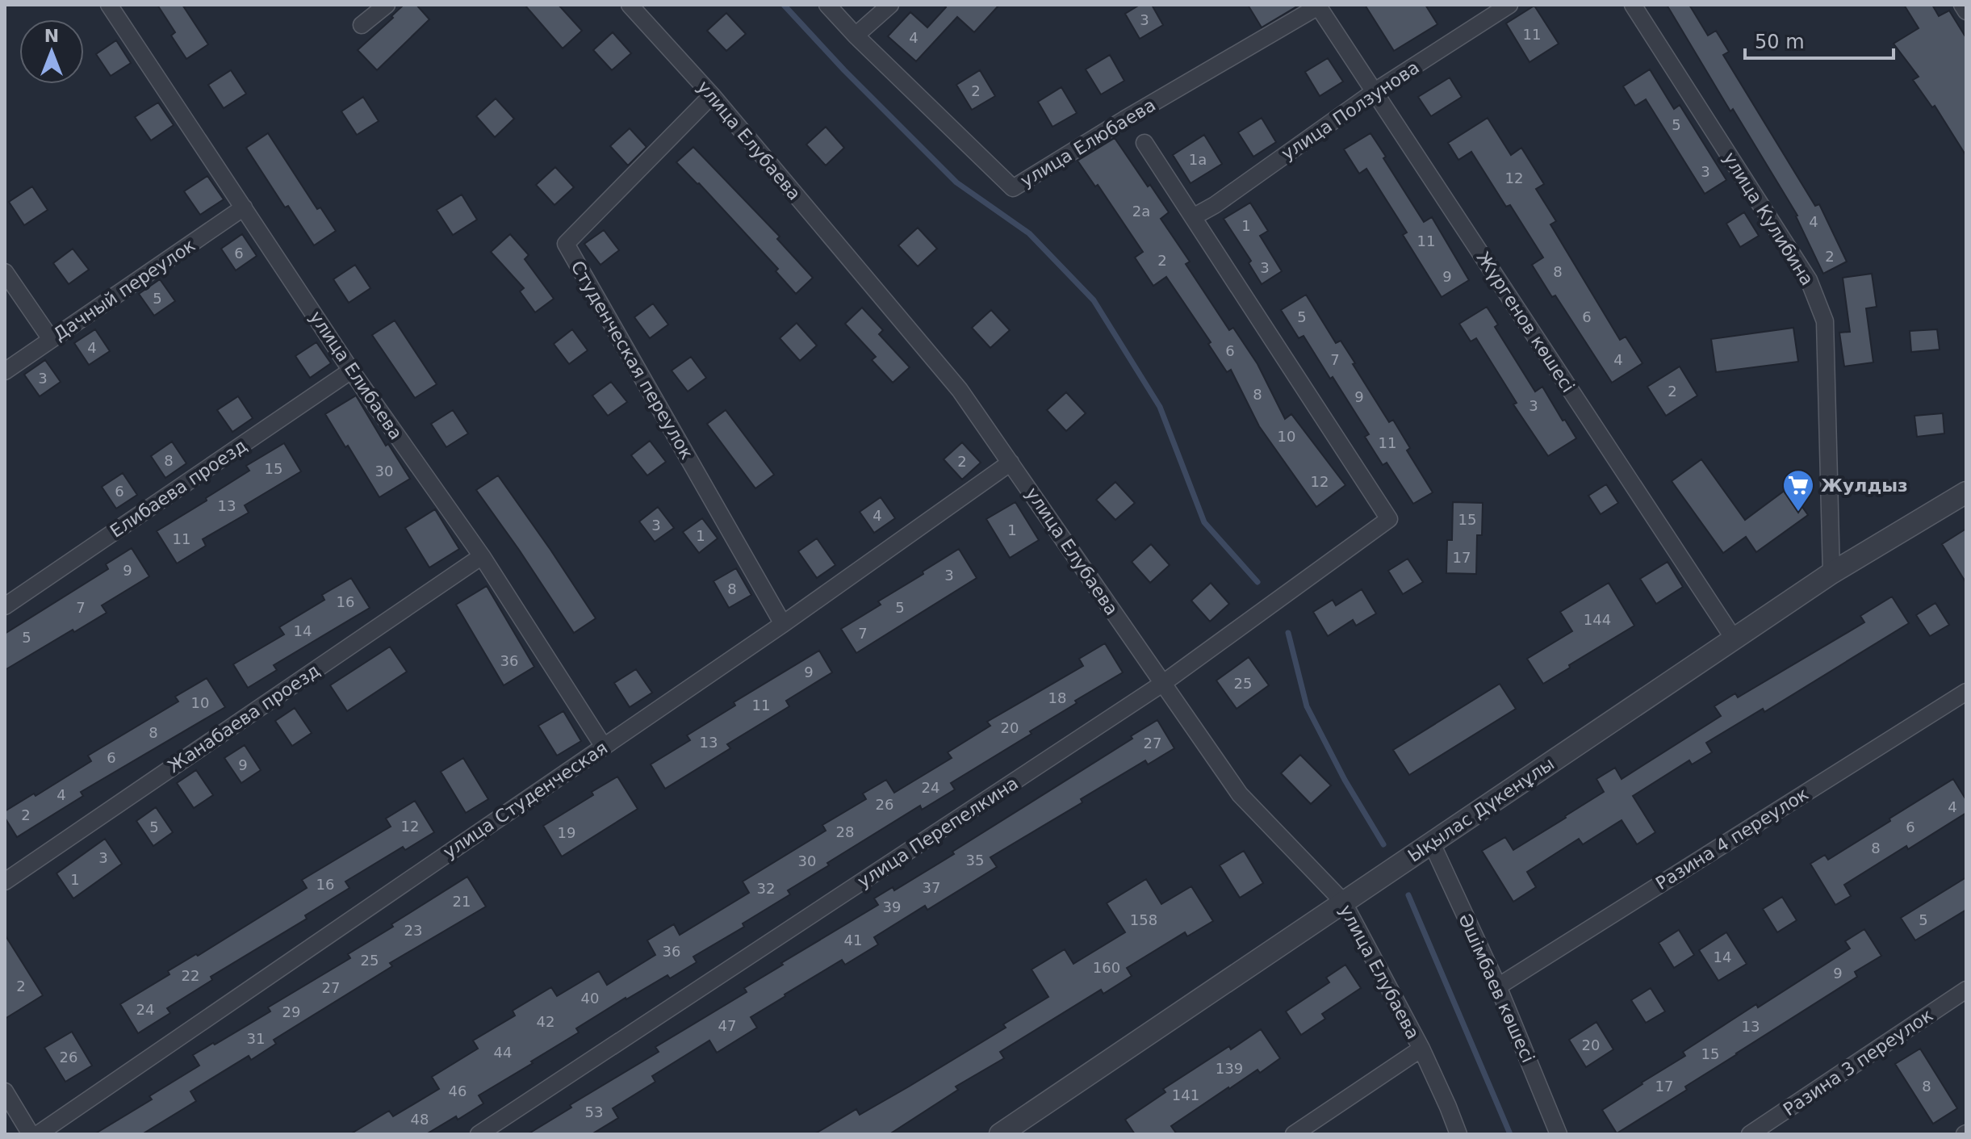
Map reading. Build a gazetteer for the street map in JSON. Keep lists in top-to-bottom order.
{
  "streets": {
    "street": [
      "улица Ползунова",
      "улица Елубаева",
      "улица Елюбаева",
      "улица Кулибина",
      "Дачный переулок",
      "Жүргенов көшесі",
      "Студенческая переулок",
      "улица Елибаева",
      "Елибаева проезд",
      "Жанабаева проезд",
      "улица Студенческая",
      "Ықылас Дүкенұлы",
      "улица Перепелкина",
      "Разина 4 переулок",
      "Әшімбаев көшесі",
      "Разина 3 переулок"
    ]
  },
  "crossings": [
    ["улица Ползунова", "Жүргенов көшесі"],
    ["улица Ползунова", "улица Перепелкина"],
    ["улица Елубаева", "Студенческая переулок"],
    ["улица Елубаева", "улица Студенческая"],
    ["улица Елубаева", "Ықылас Дүкенұлы"],
    ["улица Елубаева", "улица Перепелкина"],
    ["улица Елюбаева", "Жүргенов көшесі"],
    ["улица Кулибина", "Ықылас Дүкенұлы"],
    ["Дачный переулок", "улица Елибаева"],
    ["Жүргенов көшесі", "Ықылас Дүкенұлы"],
    ["Студенческая переулок", "улица Студенческая"],
    ["улица Елибаева", "Елибаева проезд"],
    ["улица Елибаева", "Жанабаева проезд"],
    ["улица Елибаева", "улица Студенческая"],
    ["Ықылас Дүкенұлы", "Әшімбаев көшесі"],
    ["Разина 4 переулок", "Әшімбаев көшесі"]
  ],
  "places": {
    "supermarket": ["Жулдыз"]
  },
  "house_numbers": [
    "3",
    "11",
    "4",
    "2",
    "5",
    "1а",
    "3",
    "12",
    "2а",
    "4",
    "1",
    "11",
    "6",
    "2",
    "2",
    "3",
    "8",
    "9",
    "5",
    "5",
    "6",
    "4",
    "6",
    "7",
    "4",
    "3",
    "2",
    "8",
    "9",
    "3",
    "10",
    "11",
    "8",
    "2",
    "15",
    "30",
    "12",
    "6",
    "13",
    "4",
    "15",
    "3",
    "1",
    "1",
    "11",
    "17",
    "9",
    "3",
    "8",
    "16",
    "7",
    "5",
    "144",
    "14",
    "7",
    "5",
    "36",
    "9",
    "25",
    "18",
    "10",
    "11",
    "20",
    "8",
    "13",
    "27",
    "6",
    "9",
    "24",
    "4",
    "26",
    "4",
    "2",
    "12",
    "5",
    "6",
    "28",
    "19",
    "8",
    "3",
    "35",
    "30",
    "1",
    "16",
    "37",
    "32",
    "21",
    "39",
    "158",
    "5",
    "23",
    "41",
    "36",
    "14",
    "25",
    "160",
    "9",
    "22",
    "2",
    "27",
    "40",
    "24",
    "29",
    "42",
    "47",
    "13",
    "31",
    "20",
    "44",
    "15",
    "26",
    "139",
    "17",
    "8",
    "46",
    "141",
    "53",
    "48"
  ],
  "scale_bar": "50 m",
  "north": "top"
}
